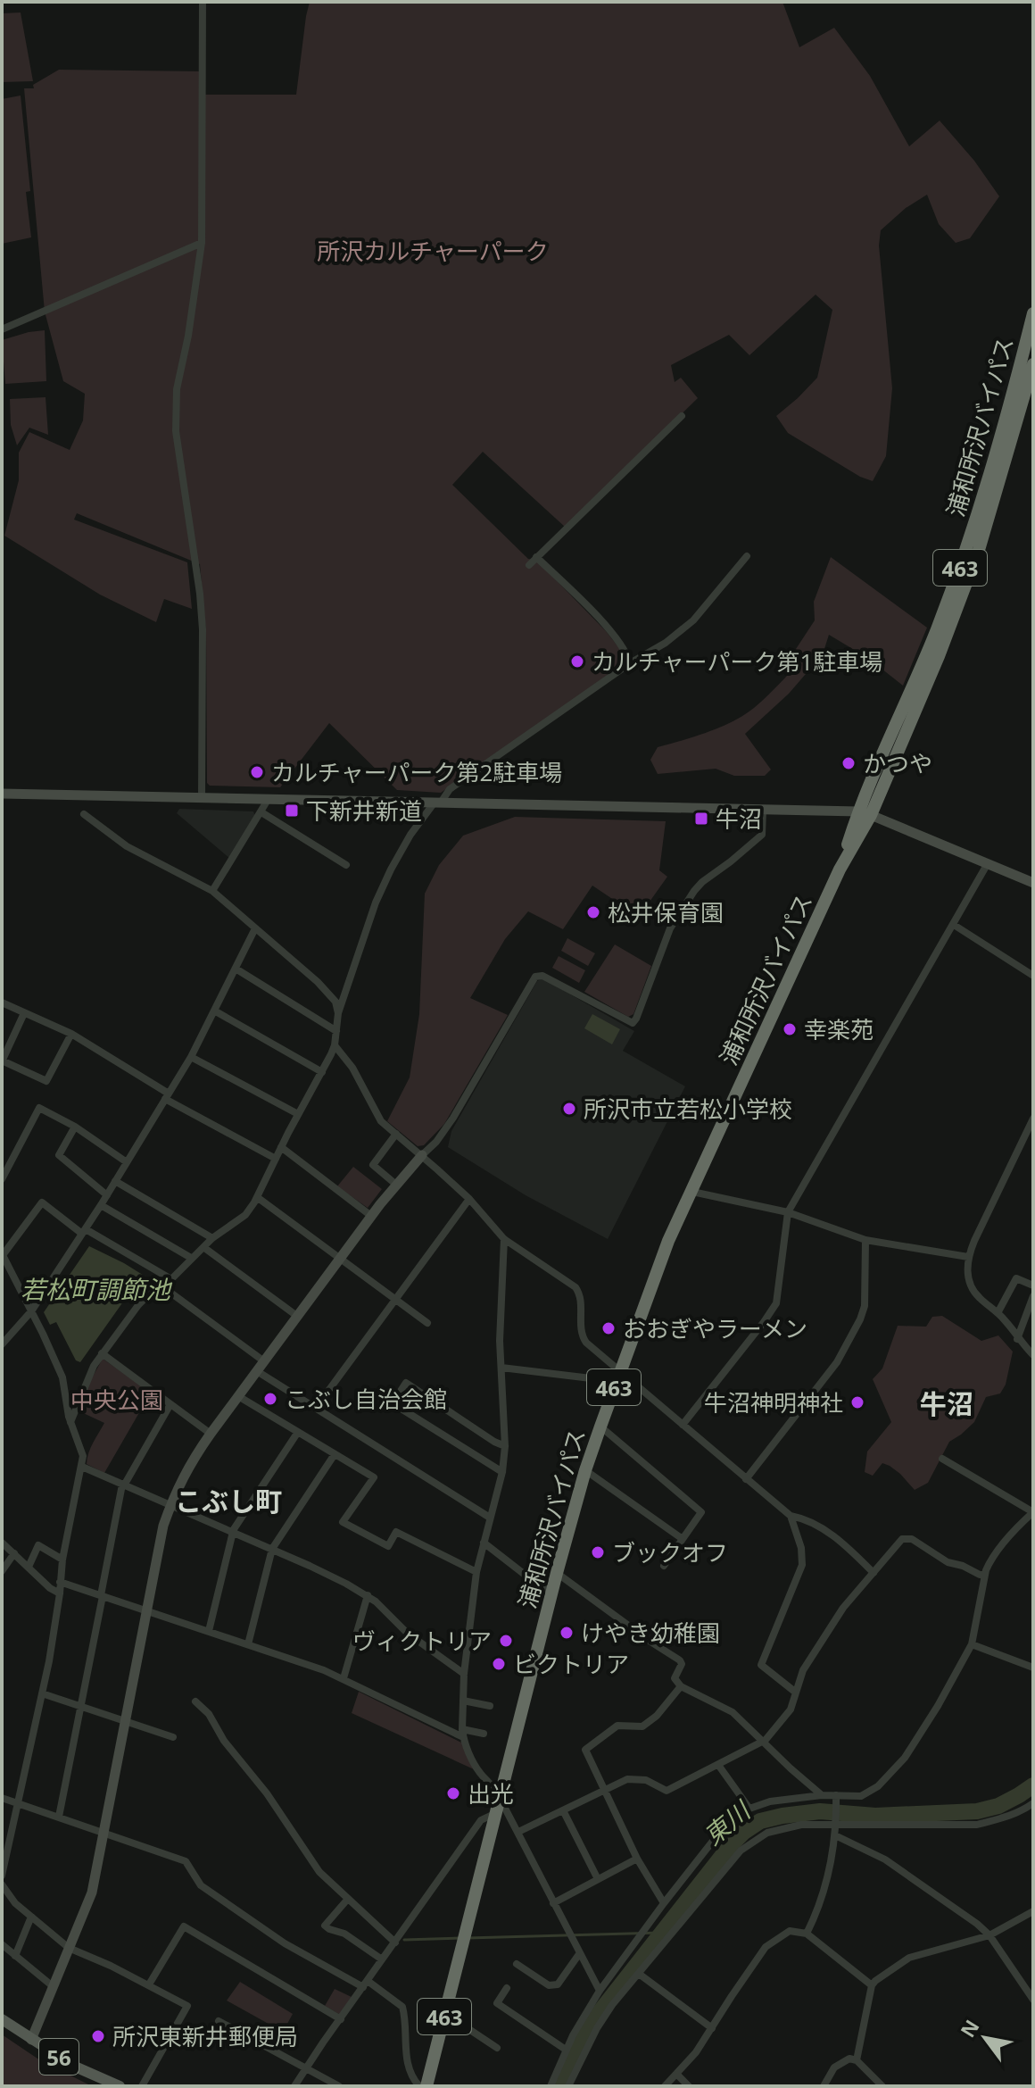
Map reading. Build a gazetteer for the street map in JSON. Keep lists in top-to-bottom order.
{
  "streets": {
    "highway": ["浦和所沢バイパス", "463"],
    "main road": ["56"]
  },
  "districts": ["牛沼", "こぶし町"],
  "water": ["若松町調節池", "東川"],
  "parks": ["所沢カルチャーパーク", "中央公園"],
  "places": {
    "other": [
      "カルチャーパーク第1駐車場",
      "かつや",
      "カルチャーパーク第2駐車場",
      "松井保育園",
      "幸楽苑",
      "所沢市立若松小学校",
      "おおぎやラーメン",
      "こぶし自治会館",
      "牛沼神明神社",
      "ブックオフ",
      "けやき幼稚園",
      "ヴィクトリア",
      "ビクトリア",
      "出光",
      "所沢東新井郵便局"
    ],
    "transit": ["下新井新道", "牛沼"]
  },
  "north": "top left"
}
